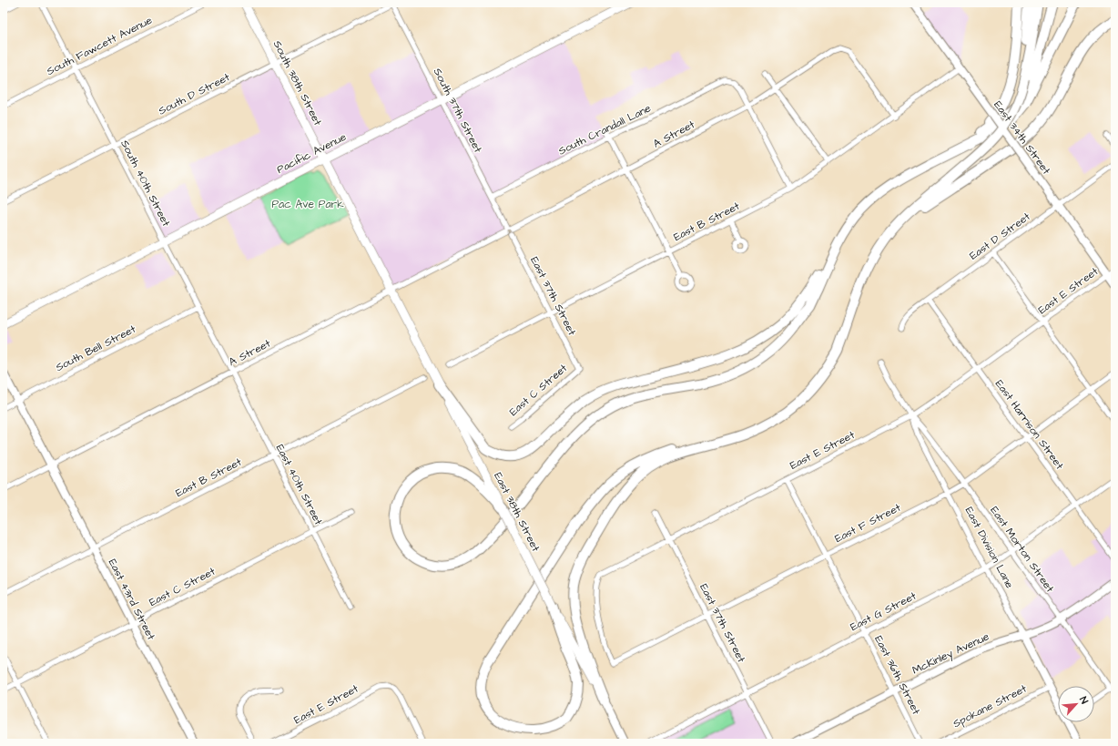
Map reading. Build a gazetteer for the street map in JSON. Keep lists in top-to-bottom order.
{
  "streets": {
    "main road": ["South 38th Street", "Pacific Avenue", "East 38th Street"],
    "street": [
      "South Fawcett Avenue",
      "South D Street",
      "South 37th Street",
      "South Crandall Lane",
      "A Street",
      "East 34th Street",
      "South 40th Street",
      "East B Street",
      "East D Street",
      "East E Street",
      "East 37th Street",
      "South Bell Street",
      "East C Street",
      "East Harrison Street",
      "East 40th Street",
      "East F Street",
      "East Division Lane",
      "East Morton Street",
      "East 43rd Street",
      "East G Street",
      "McKinley Avenue",
      "East 36th Street",
      "Spokane Street"
    ]
  },
  "crossings": [
    ["South Fawcett Avenue", "South 40th Street"],
    ["South 38th Street", "South D Street"],
    ["South 38th Street", "A Street"],
    ["South 38th Street", "Pacific Avenue"],
    ["South 38th Street", "East 38th Street"],
    ["South D Street", "South 37th Street"],
    ["South D Street", "South 40th Street"],
    ["South 37th Street", "South Crandall Lane"],
    ["South 37th Street", "A Street"],
    ["South 37th Street", "Pacific Avenue"],
    ["South 37th Street", "East 37th Street"],
    ["South Crandall Lane", "A Street"],
    ["A Street", "South 40th Street"],
    ["A Street", "East B Street"],
    ["A Street", "East 37th Street"],
    ["A Street", "East 40th Street"],
    ["A Street", "East 38th Street"],
    ["A Street", "East 43rd Street"],
    ["East 34th Street", "East B Street"],
    ["East 34th Street", "East D Street"],
    ["East 34th Street", "East E Street"],
    ["Pacific Avenue", "South 40th Street"],
    ["South 40th Street", "South Bell Street"],
    ["South 40th Street", "East 40th Street"],
    ["East B Street", "East 37th Street"],
    ["East B Street", "East 40th Street"],
    ["East B Street", "East 43rd Street"],
    ["East D Street", "East Harrison Street"],
    ["East E Street", "East 37th Street"],
    ["East E Street", "East Harrison Street"],
    ["East E Street", "East F Street"],
    ["East E Street", "East Division Lane"],
    ["East E Street", "East Morton Street"],
    ["East E Street", "East 36th Street"],
    ["East 37th Street", "East C Street"],
    ["East 37th Street", "East F Street"],
    ["East 37th Street", "East G Street"],
    ["South Bell Street", "East 43rd Street"],
    ["East C Street", "East 40th Street"],
    ["East C Street", "East 43rd Street"],
    ["East Harrison Street", "East F Street"],
    ["East Harrison Street", "East G Street"],
    ["East F Street", "East Division Lane"],
    ["East F Street", "East Morton Street"],
    ["East F Street", "East 36th Street"],
    ["East Division Lane", "East Morton Street"],
    ["East Division Lane", "East G Street"],
    ["East Division Lane", "McKinley Avenue"],
    ["East Division Lane", "Spokane Street"],
    ["East Morton Street", "East G Street"],
    ["East Morton Street", "McKinley Avenue"],
    ["East G Street", "East 36th Street"],
    ["McKinley Avenue", "East 36th Street"]
  ],
  "parks": ["Pac Ave Park"],
  "north": "top right"
}
